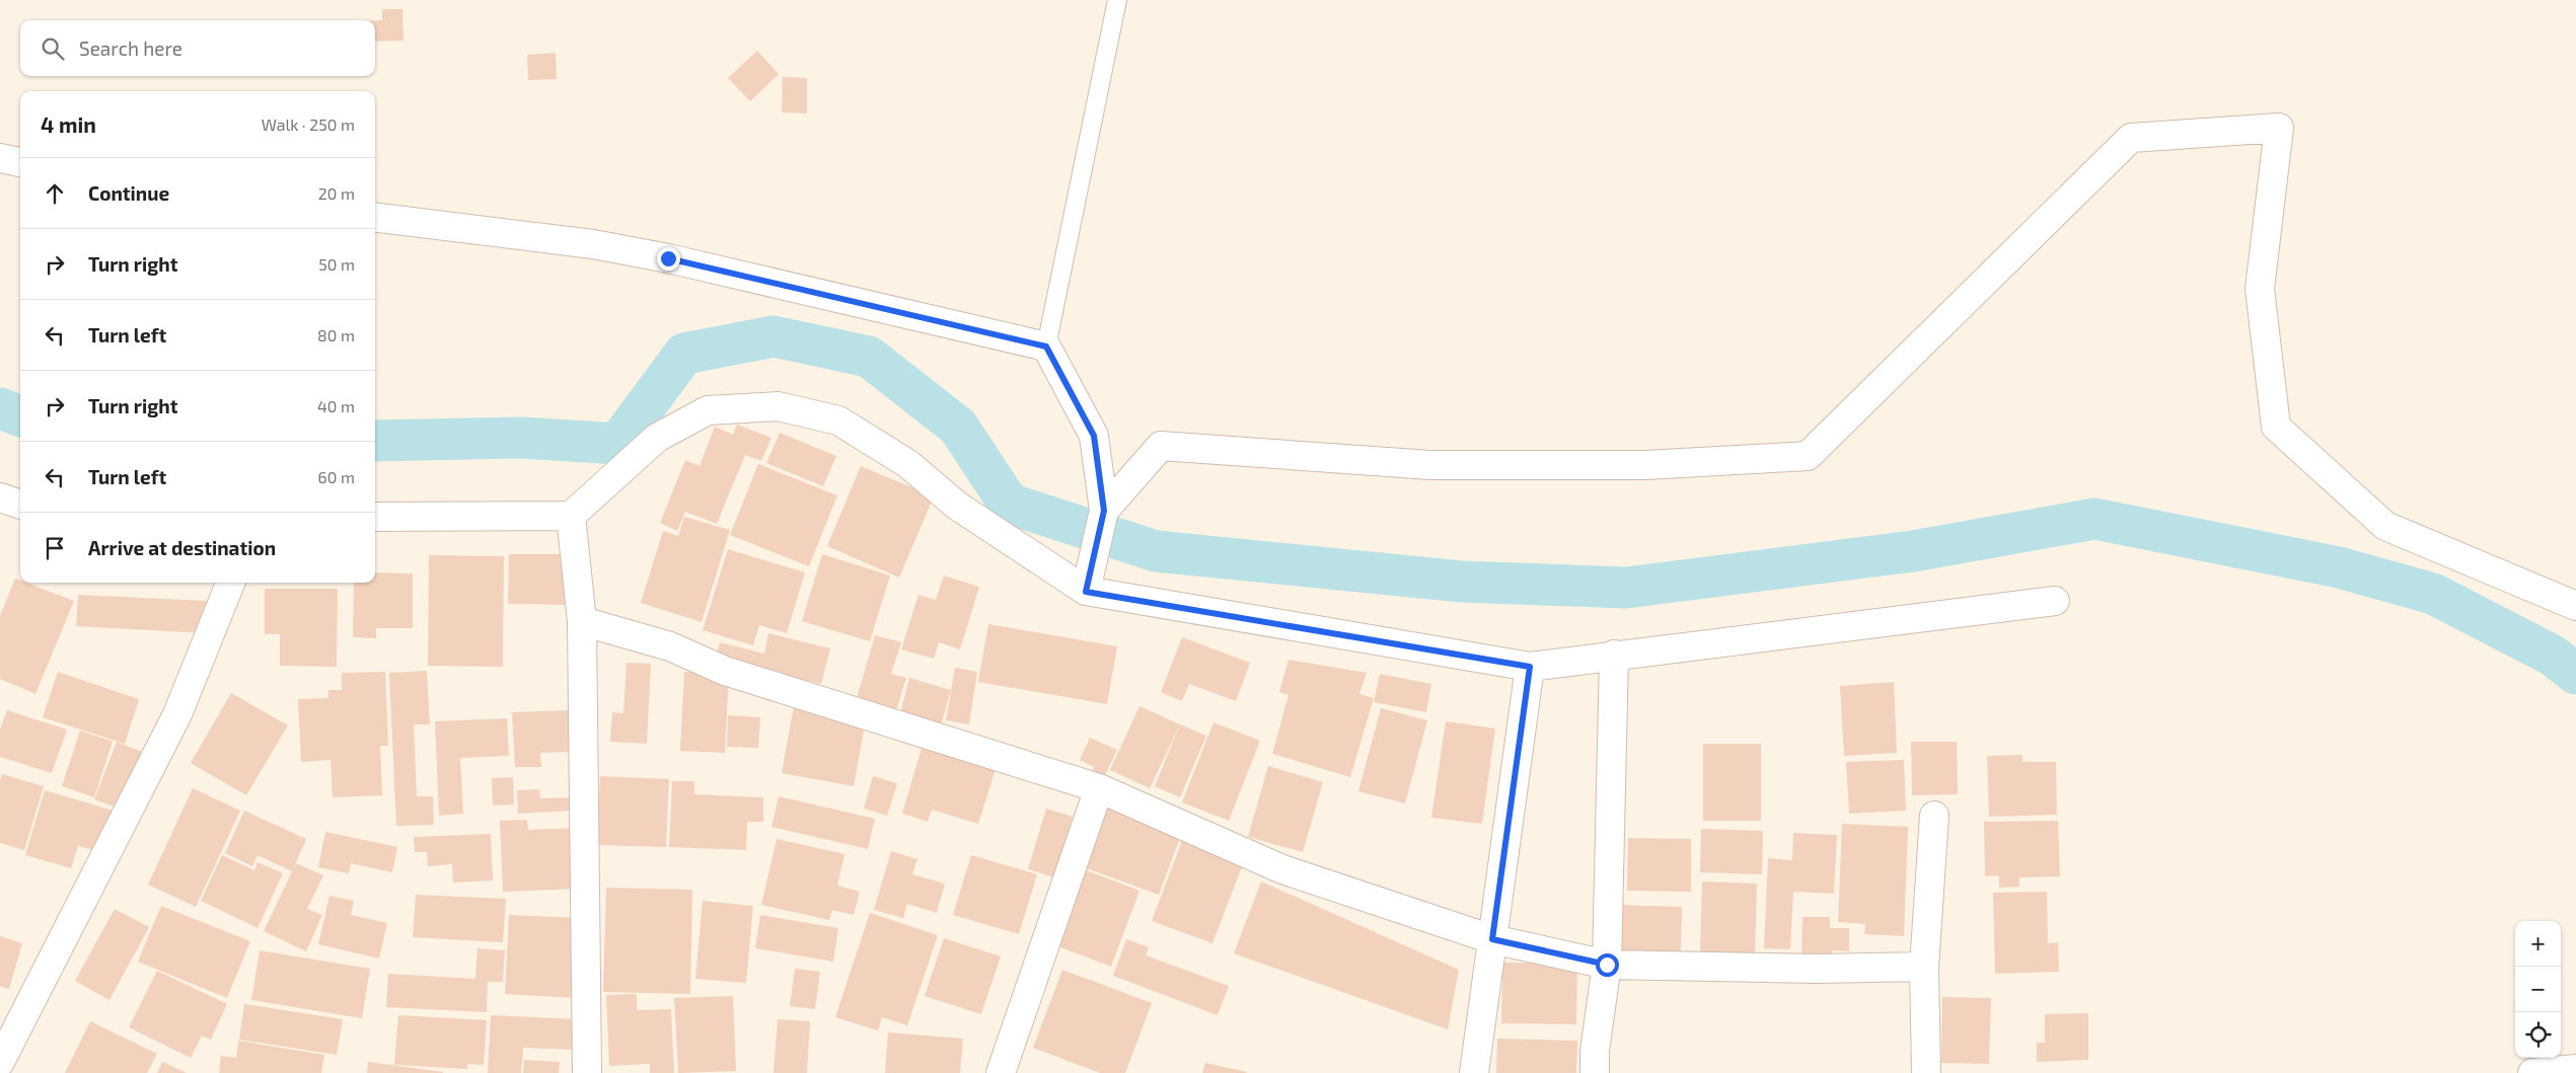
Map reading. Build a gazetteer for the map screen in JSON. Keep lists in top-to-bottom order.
{
  "page": {
    "search": "Search here",
    "heading": ["4 min", "Walk · 250 m"],
    "list": [
      ["Continue", "20 m"],
      ["Turn right", "50 m"],
      ["Turn left", "80 m"],
      ["Turn right", "40 m"],
      ["Turn left", "60 m"],
      "Arrive at destination"
    ],
    "map_buttons": ["+", "−"]
  }
}
